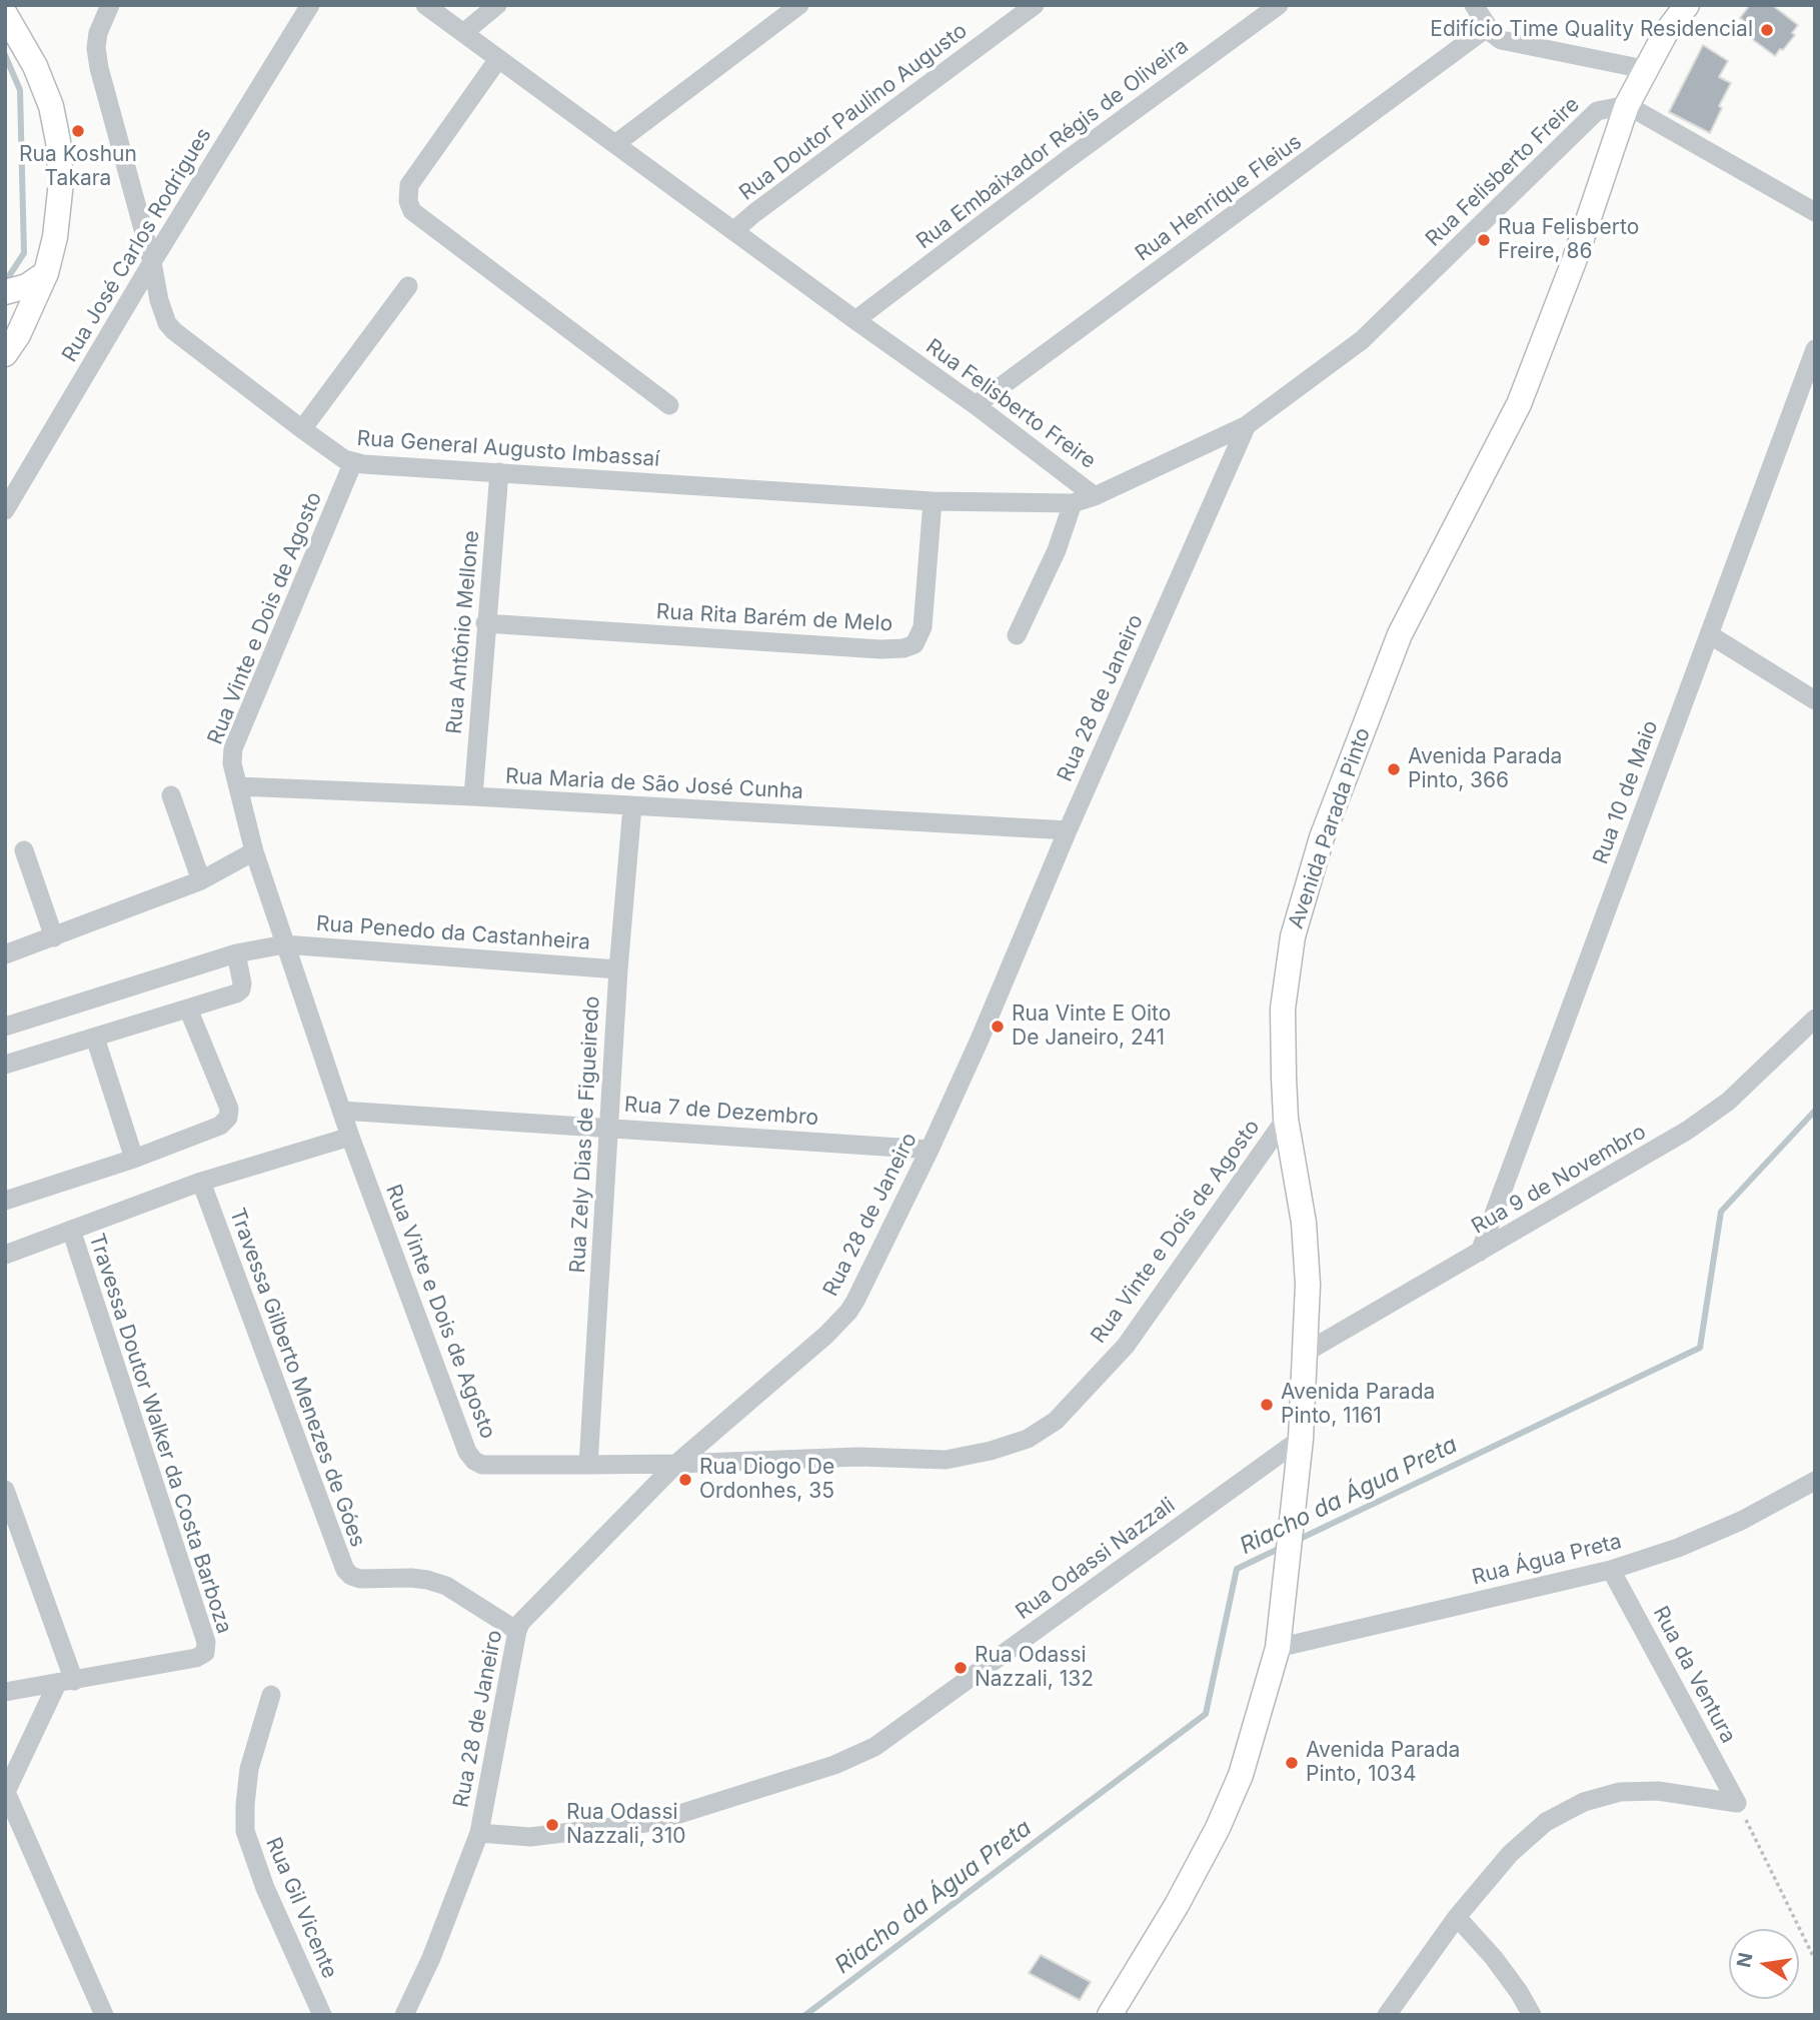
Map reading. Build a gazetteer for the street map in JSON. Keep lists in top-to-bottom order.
{
  "streets": {
    "main road": ["Avenida Parada Pinto"],
    "street": [
      "Rua Doutor Paulino Augusto",
      "Rua Embaixador Régis de Oliveira",
      "Rua Felisberto Freire",
      "Rua Henrique Fleius",
      "Rua José Carlos Rodrigues",
      "Rua General Augusto Imbassaí",
      "Rua Vinte e Dois de Agosto",
      "Rua Rita Barém de Melo",
      "Rua Antônio Mellone",
      "Rua 28 de Janeiro",
      "Rua Maria de São José Cunha",
      "Rua 10 de Maio",
      "Rua Penedo da Castanheira",
      "Rua 7 de Dezembro",
      "Rua Zely Dias de Figueiredo",
      "Rua 9 de Novembro",
      "Travessa Gilberto Menezes de Góes",
      "Travessa Doutor Walker da Costa Barboza",
      "Rua Odassi Nazzali",
      "Rua Água Preta",
      "Rua da Ventura",
      "Rua Gil Vicente"
    ]
  },
  "crossings": [
    ["Rua Doutor Paulino Augusto", "Rua Felisberto Freire"],
    ["Rua Embaixador Régis de Oliveira", "Rua Felisberto Freire"],
    ["Rua Felisberto Freire", "Rua Henrique Fleius"],
    ["Rua Felisberto Freire", "Rua General Augusto Imbassaí"],
    ["Rua Felisberto Freire", "Rua 28 de Janeiro"],
    ["Rua Felisberto Freire", "Avenida Parada Pinto"],
    ["Rua José Carlos Rodrigues", "Rua General Augusto Imbassaí"],
    ["Rua General Augusto Imbassaí", "Rua Vinte e Dois de Agosto"],
    ["Rua General Augusto Imbassaí", "Rua Rita Barém de Melo"],
    ["Rua General Augusto Imbassaí", "Rua Antônio Mellone"],
    ["Rua Vinte e Dois de Agosto", "Rua 28 de Janeiro"],
    ["Rua Vinte e Dois de Agosto", "Rua Maria de São José Cunha"],
    ["Rua Vinte e Dois de Agosto", "Avenida Parada Pinto"],
    ["Rua Vinte e Dois de Agosto", "Rua Penedo da Castanheira"],
    ["Rua Vinte e Dois de Agosto", "Rua 7 de Dezembro"],
    ["Rua Vinte e Dois de Agosto", "Rua Zely Dias de Figueiredo"],
    ["Rua Rita Barém de Melo", "Rua Antônio Mellone"],
    ["Rua Antônio Mellone", "Rua Maria de São José Cunha"],
    ["Rua 28 de Janeiro", "Rua Maria de São José Cunha"],
    ["Rua 28 de Janeiro", "Rua 7 de Dezembro"],
    ["Rua 28 de Janeiro", "Travessa Gilberto Menezes de Góes"],
    ["Rua 28 de Janeiro", "Rua Odassi Nazzali"],
    ["Rua Maria de São José Cunha", "Rua Zely Dias de Figueiredo"],
    ["Rua 10 de Maio", "Rua 9 de Novembro"],
    ["Avenida Parada Pinto", "Rua 9 de Novembro"],
    ["Avenida Parada Pinto", "Rua Odassi Nazzali"],
    ["Avenida Parada Pinto", "Rua Água Preta"],
    ["Rua Penedo da Castanheira", "Rua Zely Dias de Figueiredo"],
    ["Rua 7 de Dezembro", "Rua Zely Dias de Figueiredo"],
    ["Rua Água Preta", "Rua da Ventura"]
  ],
  "water": ["Riacho da Água Preta"],
  "places": [
    "Edifício Time Quality Residencial",
    "Rua Koshun Takara",
    "Rua Felisberto Freire, 86",
    "Avenida Parada Pinto, 366",
    "Rua Vinte E Oito De Janeiro, 241",
    "Avenida Parada Pinto, 1161",
    "Rua Diogo De Ordonhes, 35",
    "Rua Odassi Nazzali, 132",
    "Avenida Parada Pinto, 1034",
    "Rua Odassi Nazzali, 310"
  ],
  "north": "left"
}
